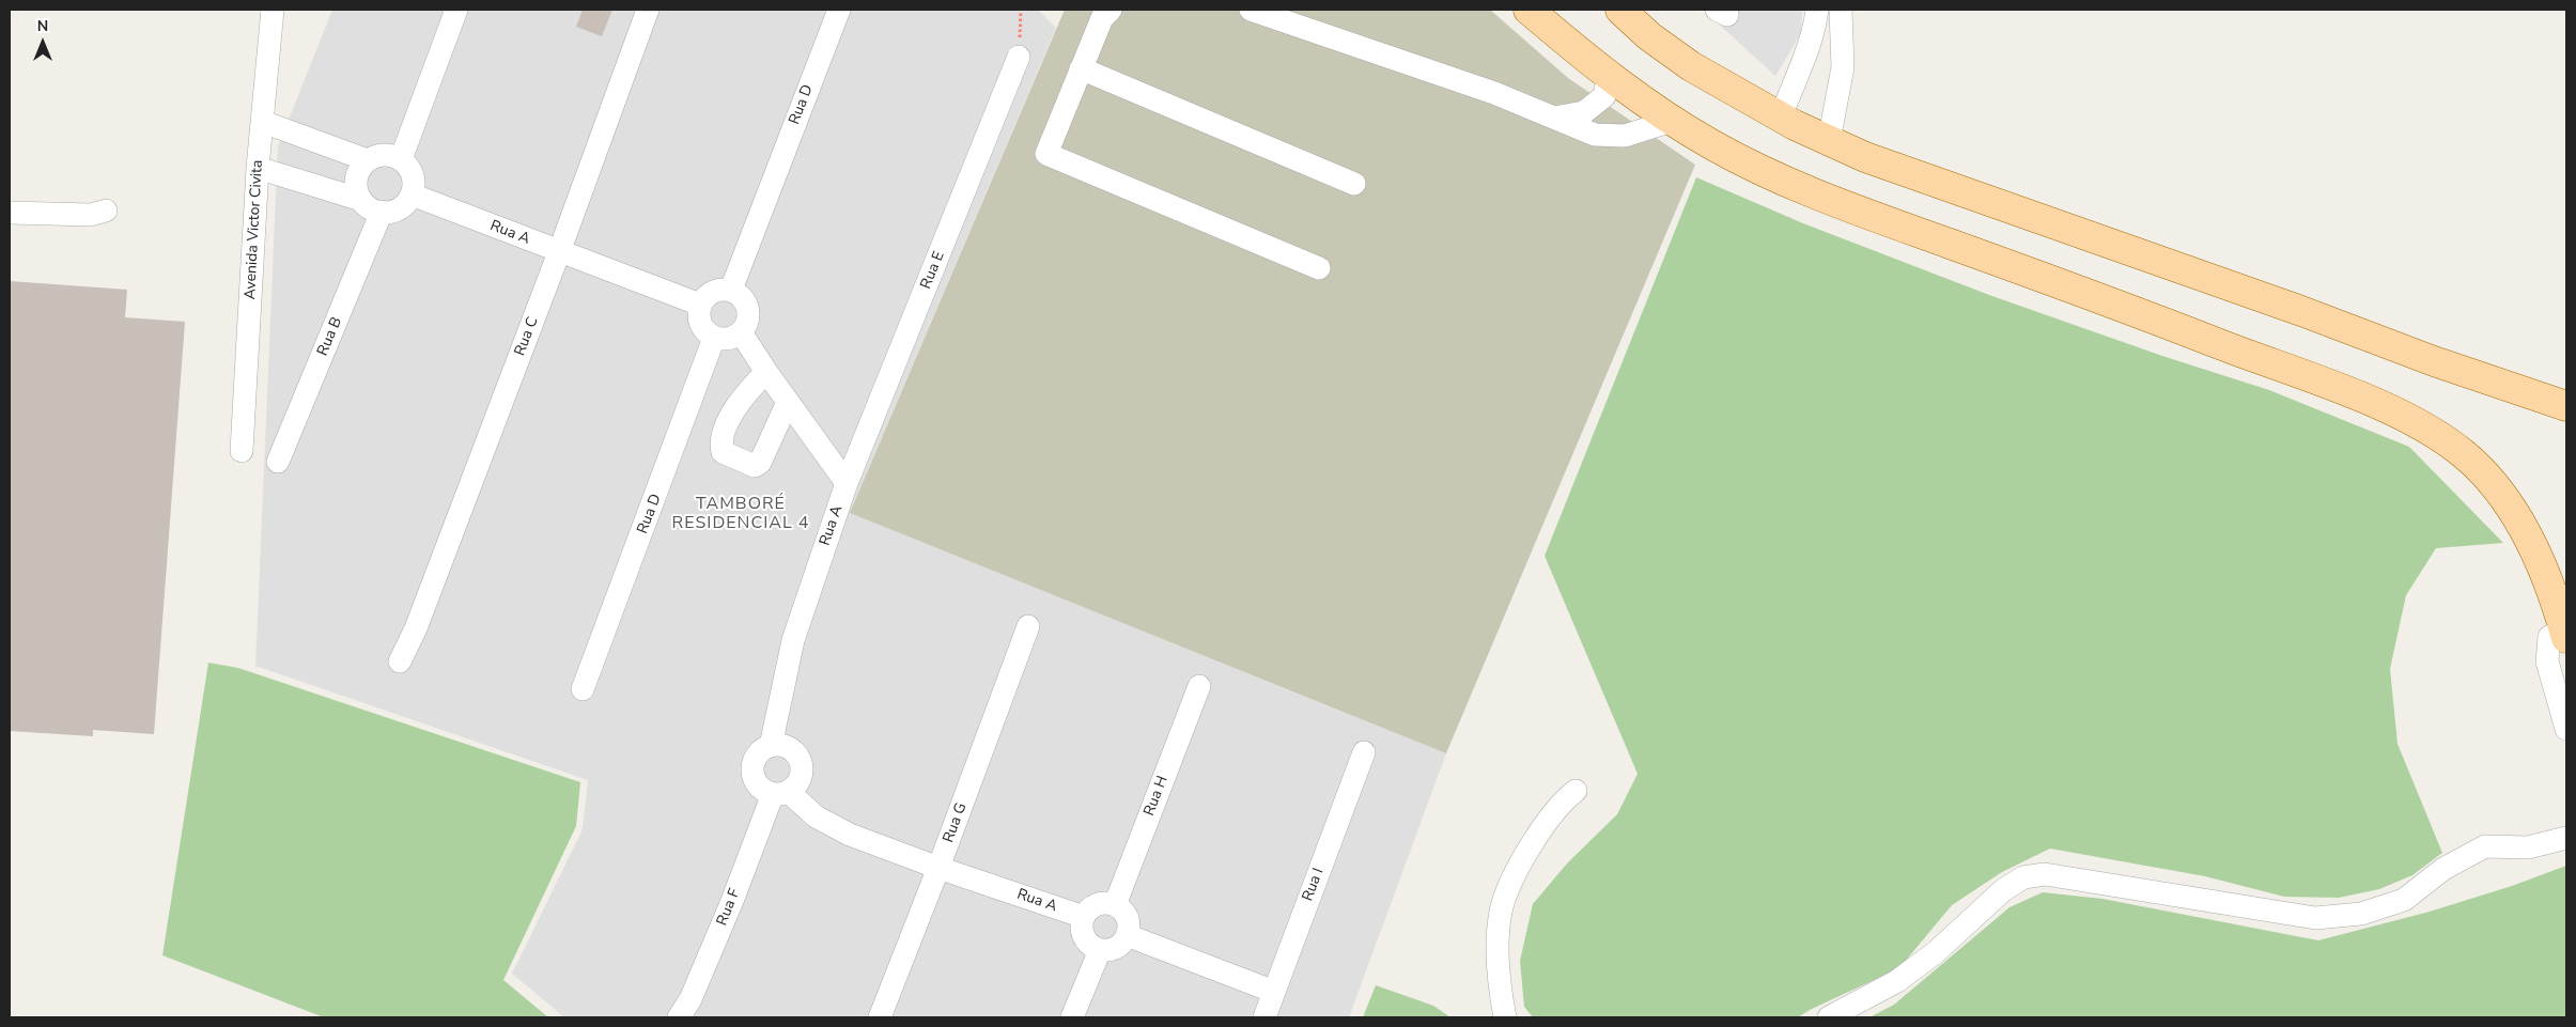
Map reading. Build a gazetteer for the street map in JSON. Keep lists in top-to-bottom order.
{
  "streets": {
    "street": [
      "Rua D",
      "Avenida Victor Civita",
      "Rua A",
      "Rua E",
      "Rua B",
      "Rua C",
      "Rua H",
      "Rua G",
      "Rua I",
      "Rua F"
    ]
  },
  "crossings": [
    ["Rua D", "Rua A"],
    ["Rua A", "Rua E"],
    ["Rua A", "Rua B"],
    ["Rua A", "Rua C"],
    ["Rua A", "Rua H"],
    ["Rua A", "Rua G"],
    ["Rua A", "Rua F"]
  ],
  "districts": ["TAMBORÉ RESIDENCIAL 4"],
  "north": "top"
}
